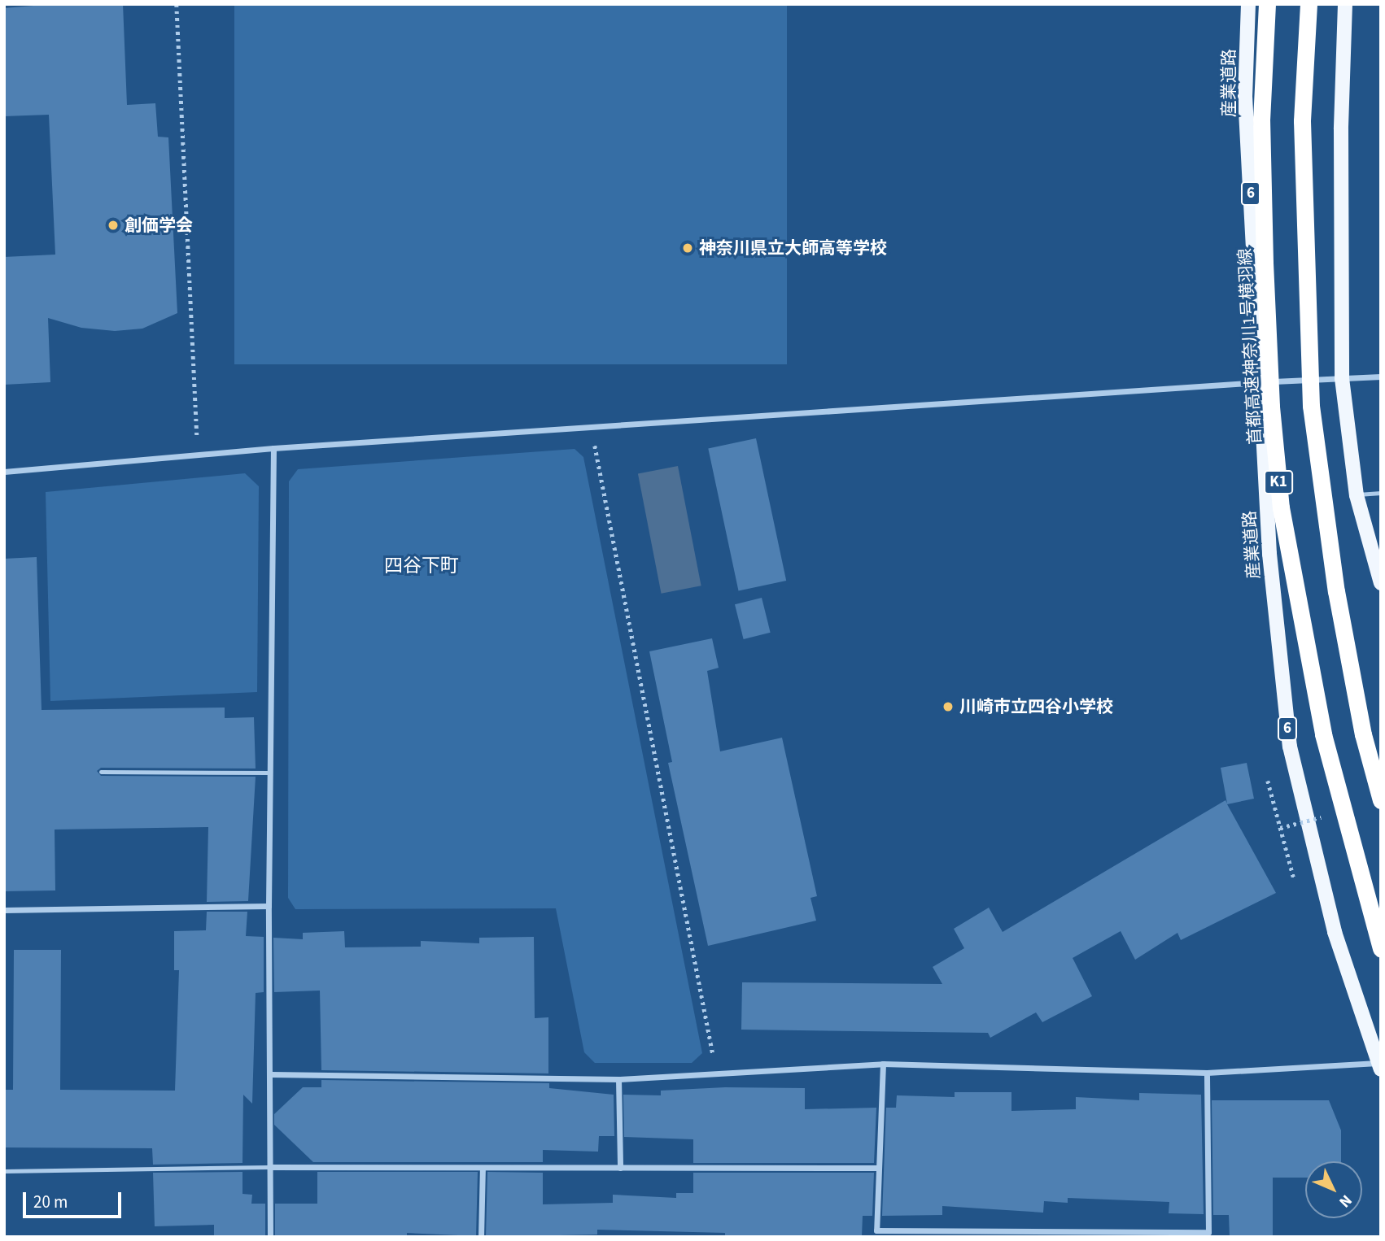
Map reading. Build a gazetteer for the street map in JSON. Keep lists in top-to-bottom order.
{
  "streets": {
    "highway": ["首都高速神奈川1号横羽線", "K1"],
    "main road": ["産業道路", "6"]
  },
  "districts": ["四谷下町"],
  "places": ["創価学会", "神奈川県立大師高等学校", "川崎市立四谷小学校"],
  "scale_bar": "20 m",
  "north": "bottom right"
}
